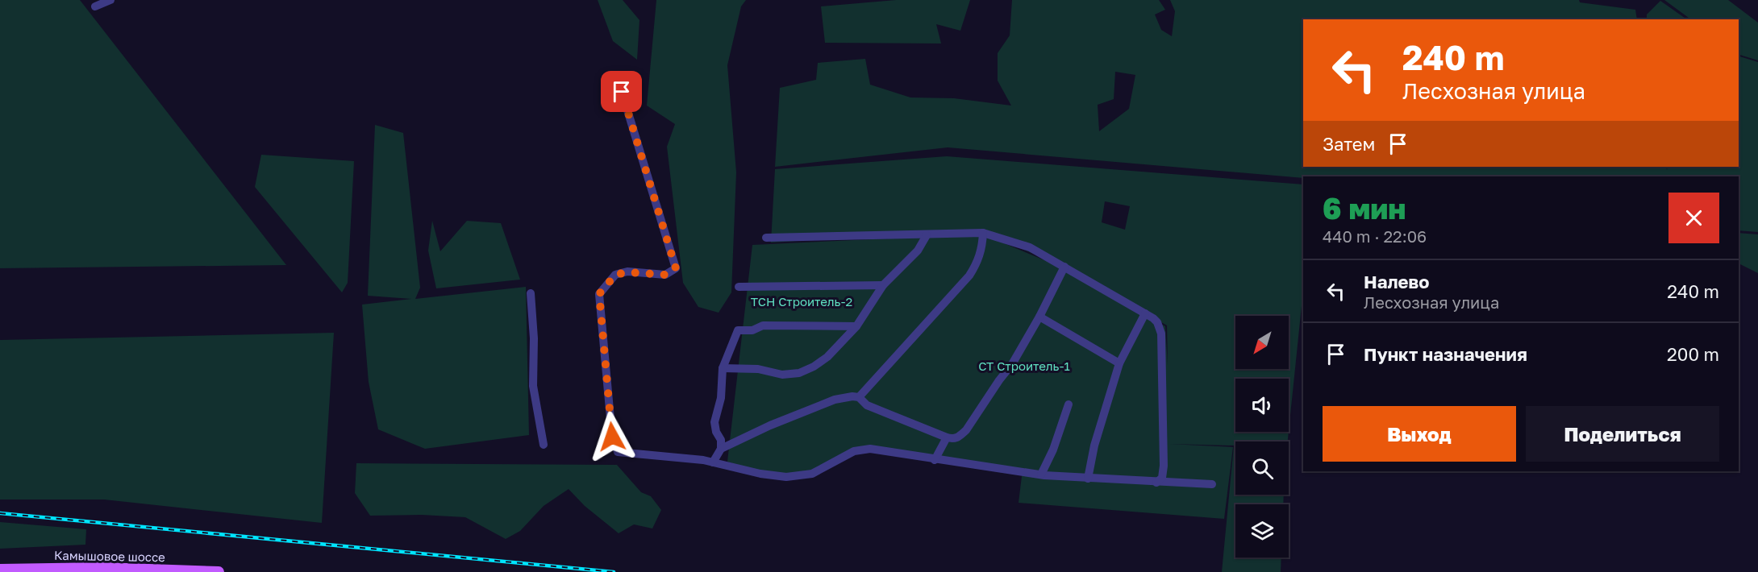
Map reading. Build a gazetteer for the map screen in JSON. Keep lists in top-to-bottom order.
{
  "streets": {
    "main road": ["Камышовое шоссе"]
  },
  "parks": ["ТСН Строитель-2", "СТ Строитель-1"],
  "north": "bottom left",
  "page": {
    "turn": ["240 m", "Лесхозная улица"],
    "then": "Затем",
    "heading": ["6 мин", "440 m · 22:06"],
    "list": [
      {
        "name": "Налево",
        "note": "Лесхозная улица",
        "value": "240 m"
      },
      {
        "name": "Пункт назначения",
        "value": "200 m"
      }
    ],
    "buttons": ["Выход", "Поделиться"]
  }
}
